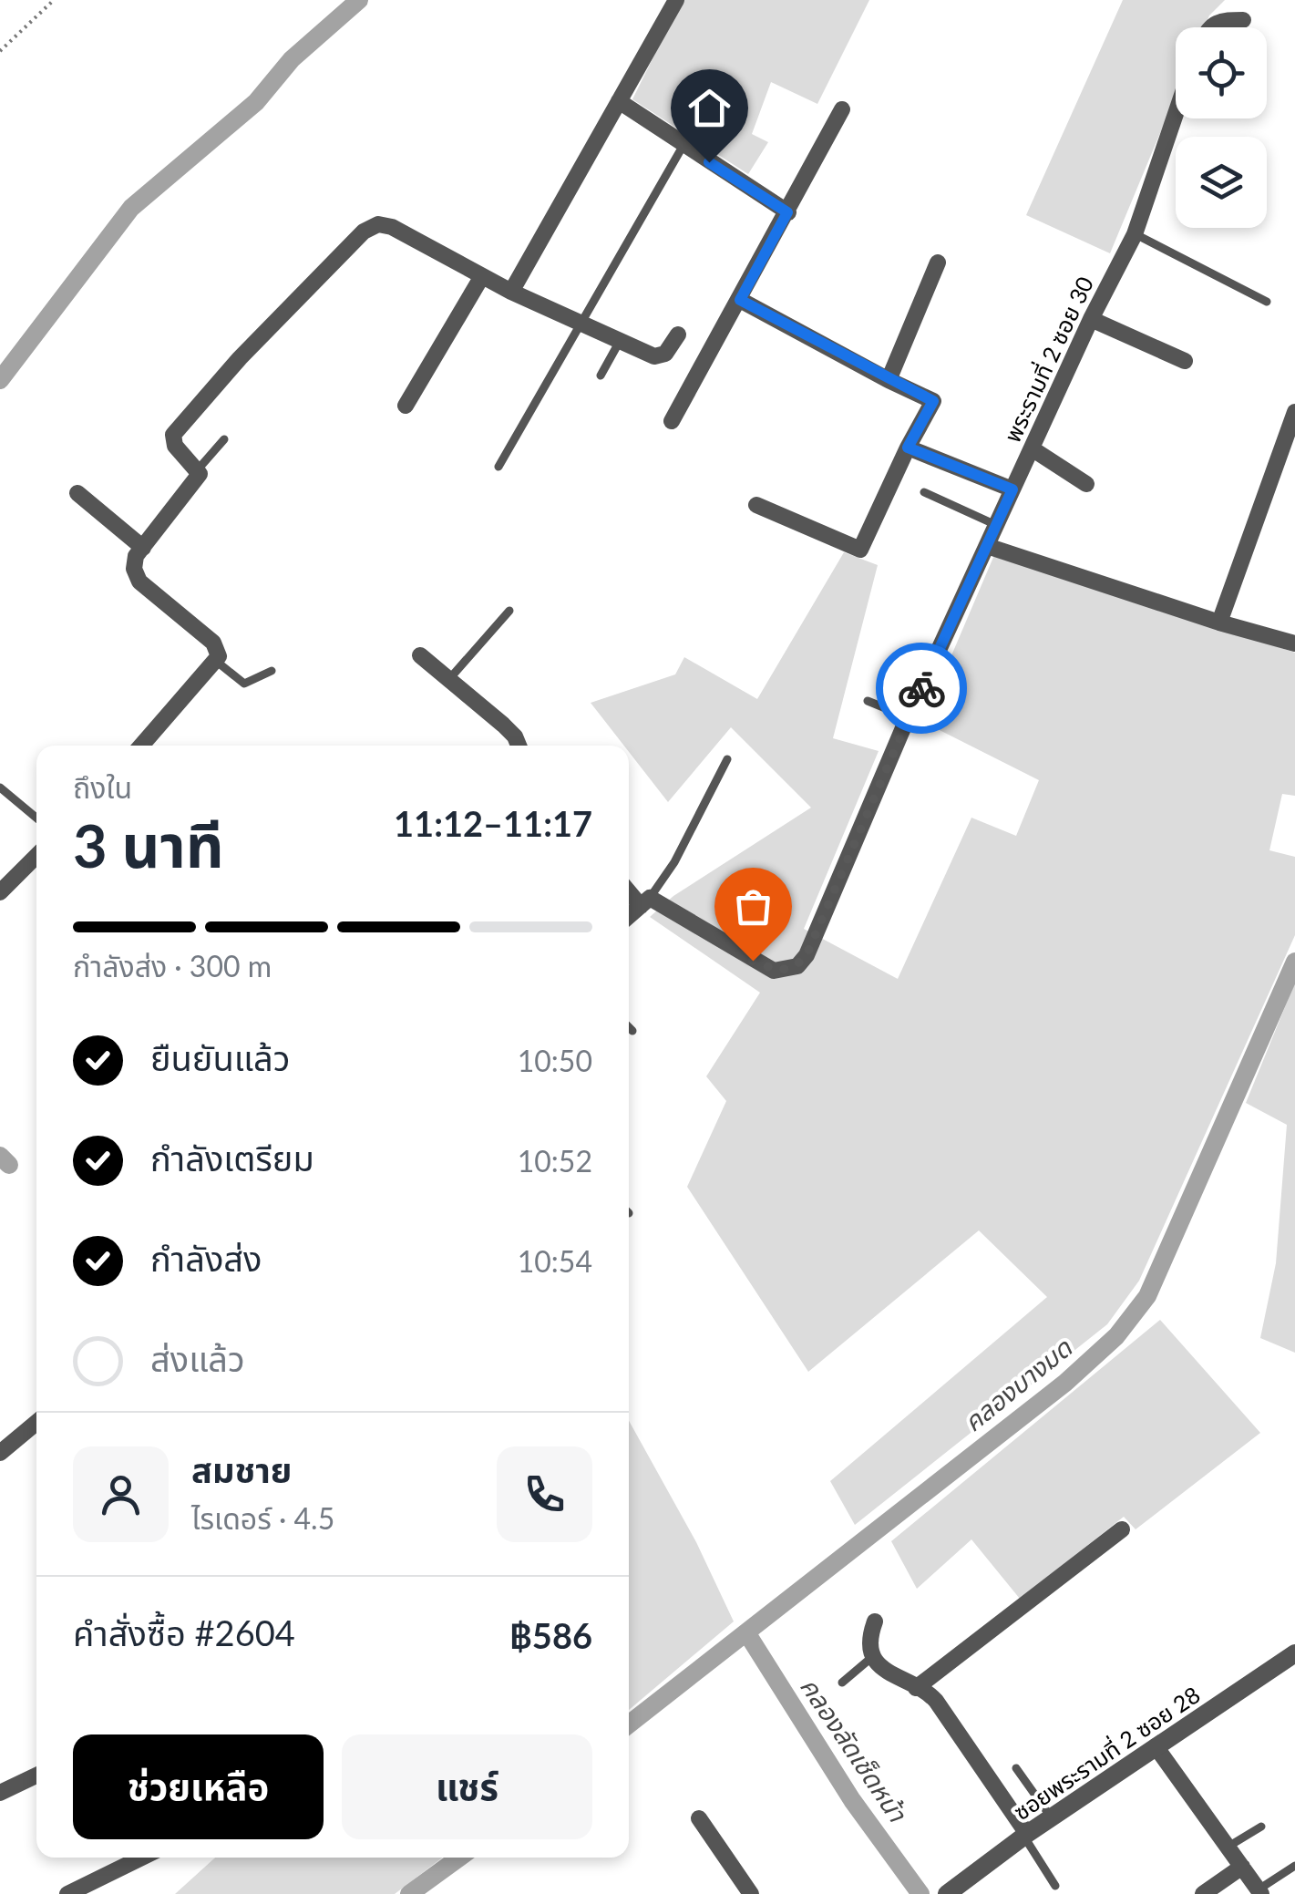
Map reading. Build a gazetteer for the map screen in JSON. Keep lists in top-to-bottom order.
{
  "streets": {
    "street": ["พระรามที่ 2 ซอย 30", "ซอยพระรามที่ 2 ซอย 28"]
  },
  "water": ["คลองบางมด", "คลองลัดเช็ดหน้า"],
  "page": {
    "heading": ["3 นาที", "ถึงใน", "11:12–11:17"],
    "panel": [
      "สมชาย",
      "ไรเดอร์ · 4.5",
      "คำสั่งซื้อ #2604",
      "฿586"
    ],
    "bar": "กำลังส่ง · 300 m",
    "list": [
      ["ยืนยันแล้ว", "10:50"],
      ["กำลังเตรียม", "10:52"],
      ["กำลังส่ง", "10:54"],
      "ส่งแล้ว"
    ],
    "buttons": ["ช่วยเหลือ", "แชร์"]
  }
}
